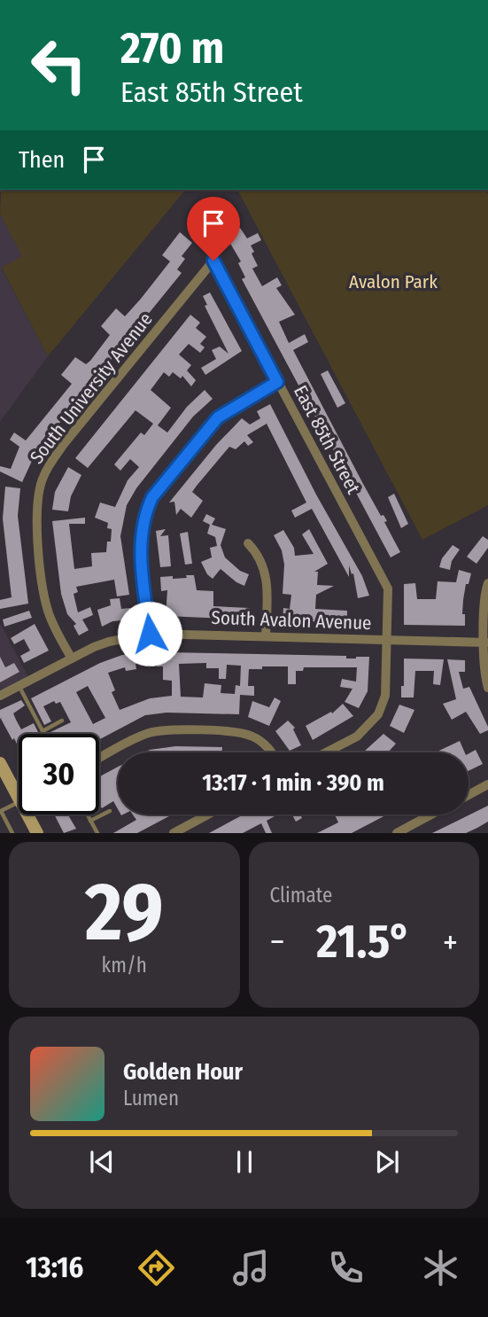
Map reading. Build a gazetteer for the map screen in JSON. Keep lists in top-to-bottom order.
{
  "streets": {
    "street": ["South University Avenue", "East 85th Street", "South Avalon Avenue"]
  },
  "crossings": [
    ["South University Avenue", "East 85th Street"],
    ["South University Avenue", "South Avalon Avenue"],
    ["East 85th Street", "South Avalon Avenue"]
  ],
  "parks": ["Avalon Park"],
  "page": {
    "turn": ["270 m", "East 85th Street"],
    "then": "Then",
    "limit": "30",
    "trip": "13:17 · 1 min · 390 m",
    "tile": [
      ["29", "km/h"],
      "Climate"
    ],
    "heat": ["−", "21.5°", "+"],
    "song": ["Golden Hour", "Lumen"],
    "tabs": "13:16"
  }
}
